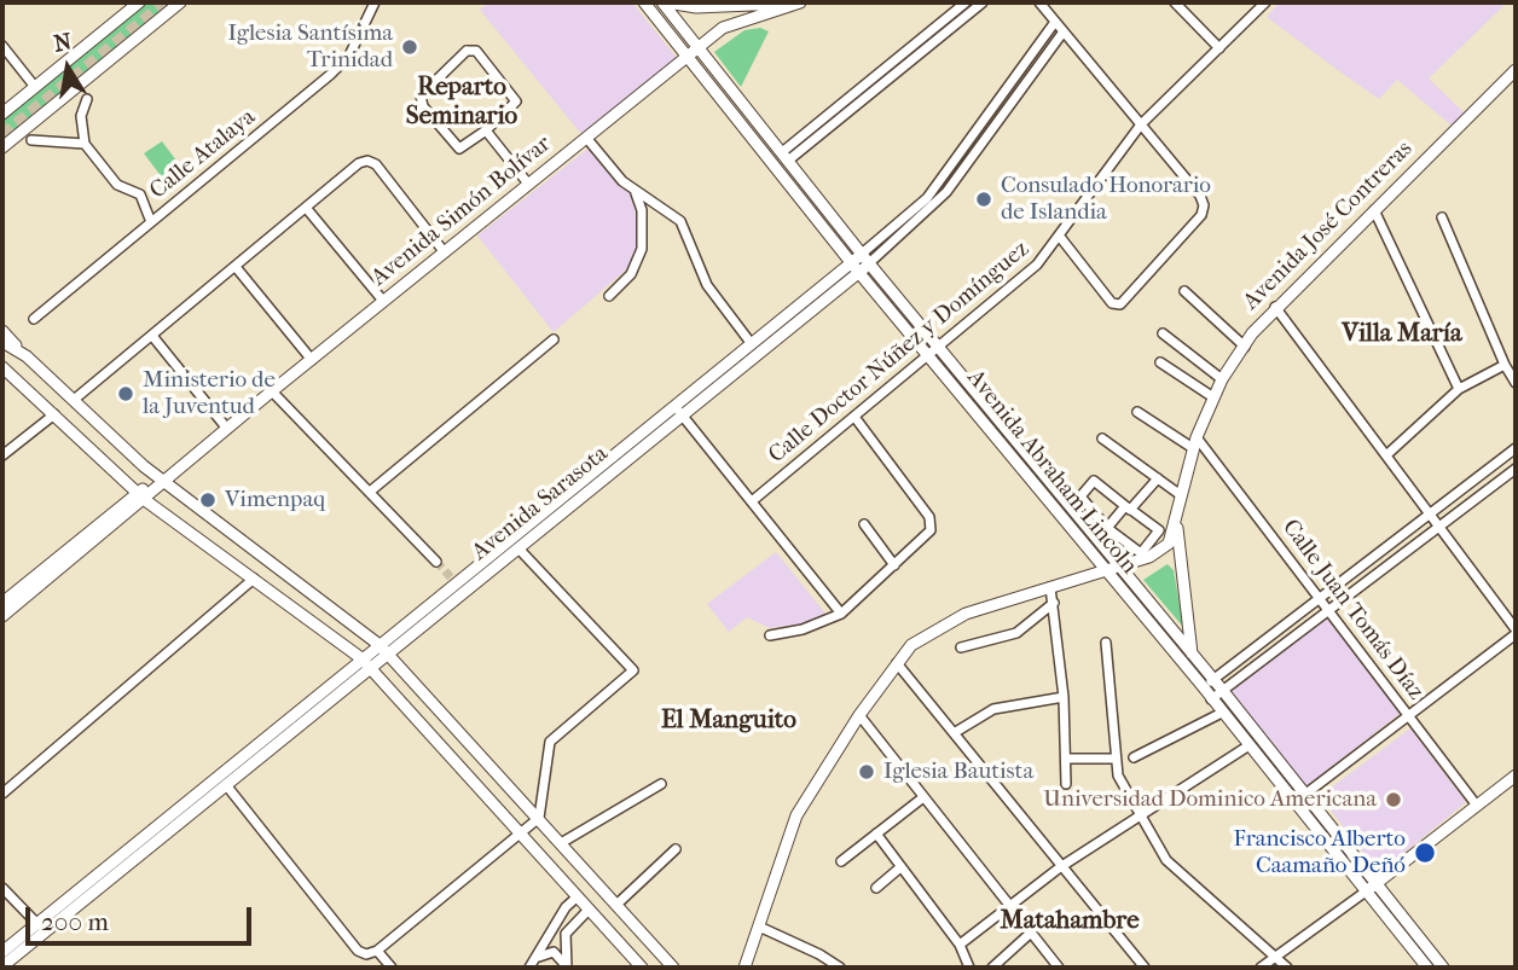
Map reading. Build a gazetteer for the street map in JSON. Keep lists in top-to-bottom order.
{
  "streets": {
    "main road": [
      "Avenida Simón Bolívar",
      "Avenida José Contreras",
      "Avenida Abraham Lincoln",
      "Avenida Sarasota"
    ],
    "street": ["Calle Atalaya", "Calle Doctor Núñez y Domínguez", "Calle Juan Tomás Díaz"]
  },
  "crossings": [
    ["Avenida Simón Bolívar", "Avenida Abraham Lincoln"],
    ["Avenida José Contreras", "Avenida Abraham Lincoln"],
    ["Avenida José Contreras", "Calle Juan Tomás Díaz"],
    ["Calle Doctor Núñez y Domínguez", "Avenida Abraham Lincoln"],
    ["Avenida Abraham Lincoln", "Avenida Sarasota"]
  ],
  "districts": [
    "Reparto Seminario",
    "Villa María",
    "El Manguito",
    "Matahambre"
  ],
  "places": [
    "Iglesia Santísima Trinidad",
    "Consulado Honorario de Islandia",
    "Ministerio de la Juventud",
    "Vimenpaq",
    "Iglesia Bautista",
    "Universidad Dominico Americana",
    "Francisco Alberto Caamaño Deñó"
  ],
  "scale_bar": "200 m",
  "north": "top"
}
